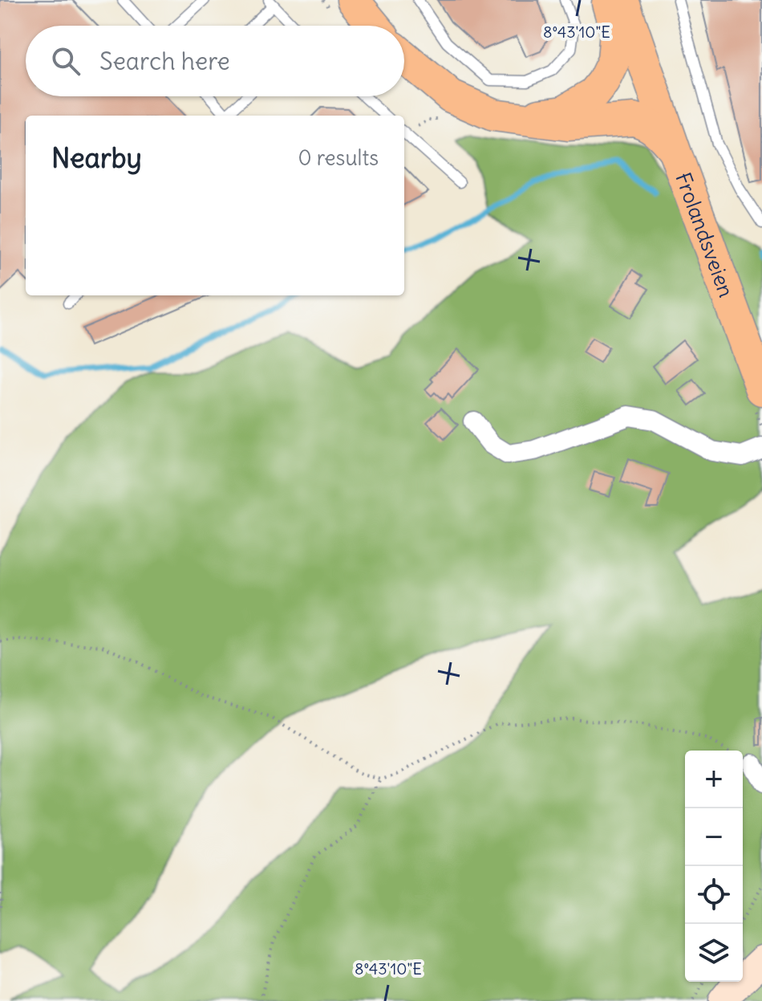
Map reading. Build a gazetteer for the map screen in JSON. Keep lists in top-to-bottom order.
{
  "streets": {
    "main road": ["Frolandsveien"]
  },
  "page": {
    "search": "Search here",
    "heading": ["Nearby", "0 results"],
    "map_buttons": ["+", "−"]
  },
  "coordinates": ["8°43'10\"E"]
}
